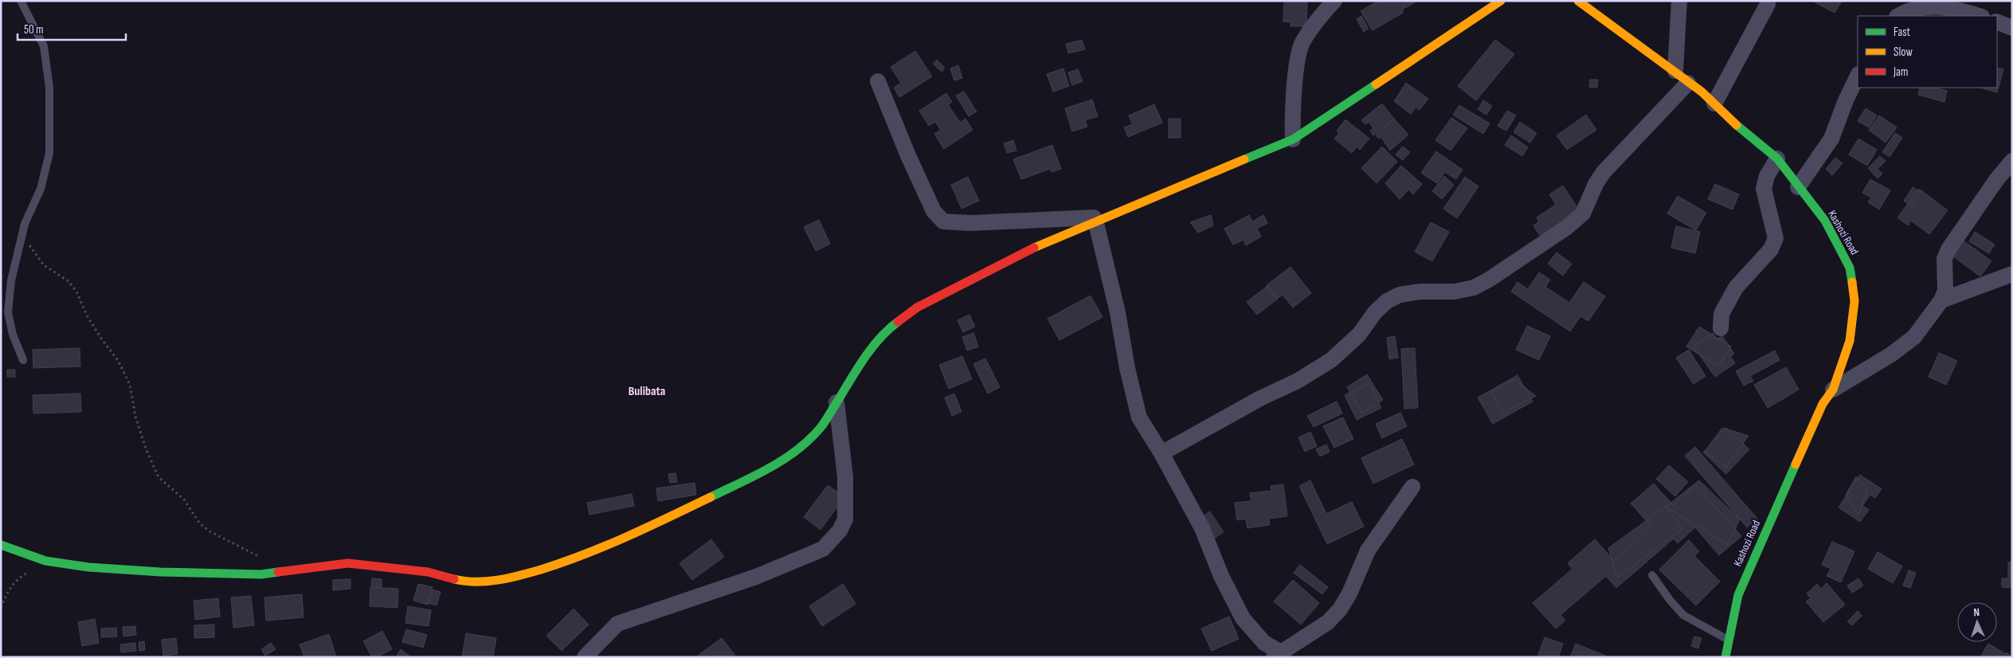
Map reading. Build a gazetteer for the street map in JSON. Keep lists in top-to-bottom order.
{
  "streets": {
    "street": ["Kashozi Road"]
  },
  "districts": ["Bulibata"],
  "legend": ["Fast", "Slow", "Jam"],
  "scale_bar": "50 m",
  "north": "top"
}
